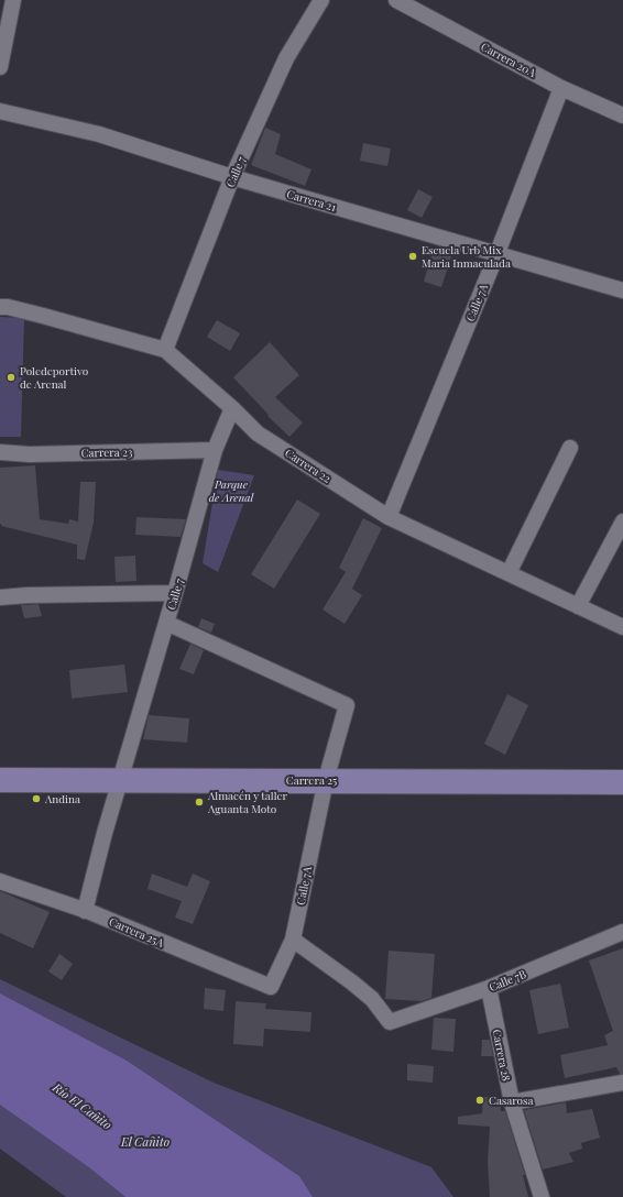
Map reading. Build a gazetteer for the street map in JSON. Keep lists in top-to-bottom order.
{
  "streets": {
    "main road": ["Carrera 25"],
    "street": [
      "Carrera 20A",
      "Calle 7",
      "Carrera 21",
      "Calle 7A",
      "Carrera 23",
      "Carrera 22",
      "Carrera 25A",
      "Calle 7B",
      "Carrera 28"
    ]
  },
  "crossings": [
    ["Carrera 20A", "Calle 7A"],
    ["Calle 7", "Carrera 21"],
    ["Calle 7", "Calle 7A"],
    ["Calle 7", "Carrera 23"],
    ["Calle 7", "Carrera 22"],
    ["Calle 7", "Carrera 25"],
    ["Calle 7", "Carrera 25A"],
    ["Carrera 21", "Calle 7A"],
    ["Calle 7A", "Carrera 22"],
    ["Calle 7A", "Carrera 25"],
    ["Calle 7A", "Carrera 25A"],
    ["Calle 7A", "Calle 7B"],
    ["Calle 7B", "Carrera 28"]
  ],
  "water": ["Río El Cañito", "El Cañito"],
  "parks": ["Parque de Arenal"],
  "places": [
    "Escuela Urb Mix Maria Inmaculada",
    "Poledeportivo de Arenal",
    "Andina",
    "Almacén y taller Aguanta Moto",
    "Casarosa"
  ]
}
